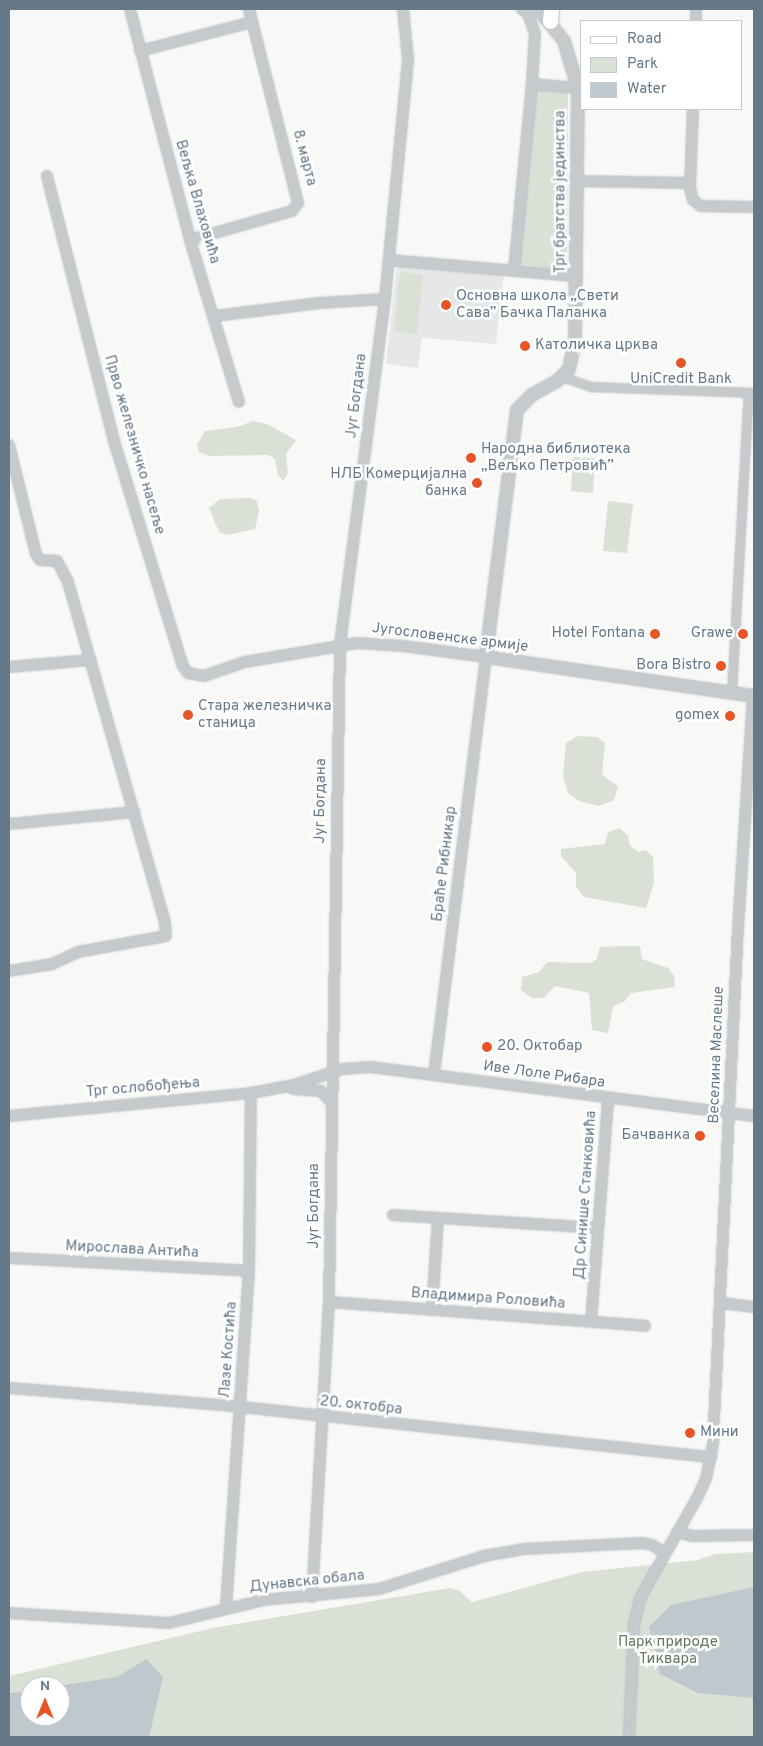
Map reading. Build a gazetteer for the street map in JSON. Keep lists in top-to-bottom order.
{
  "streets": {
    "street": [
      "8. марта",
      "Трг братства јединства",
      "Вељка Влаховића",
      "Југ Богдана",
      "Прво железничко насеље",
      "Југословенске армије",
      "Браће Рибникар",
      "Веселина Маслеше",
      "Иве Лоле Рибара",
      "Трг ослобођења",
      "Др Синише Станковића",
      "Мирослава Антића",
      "Владимира Роловића",
      "Лазе Костића",
      "20. октобра",
      "Дунавска обала"
    ]
  },
  "crossings": [
    ["8. марта", "Вељка Влаховића"],
    ["Југ Богдана", "Југословенске армије"],
    ["Југ Богдана", "Иве Лоле Рибара"],
    ["Југ Богдана", "Трг ослобођења"],
    ["Југ Богдана", "Владимира Роловића"],
    ["Југ Богдана", "20. октобра"],
    ["Југ Богдана", "Дунавска обала"],
    ["Прво железничко насеље", "Југословенске армије"],
    ["Југословенске армије", "Браће Рибникар"],
    ["Југословенске армије", "Веселина Маслеше"],
    ["Браће Рибникар", "Иве Лоле Рибара"],
    ["Веселина Маслеше", "Иве Лоле Рибара"],
    ["Веселина Маслеше", "20. октобра"],
    ["Веселина Маслеше", "Дунавска обала"],
    ["Иве Лоле Рибара", "Трг ослобођења"],
    ["Иве Лоле Рибара", "Др Синише Станковића"],
    ["Трг ослобођења", "Лазе Костића"],
    ["Др Синише Станковића", "Владимира Роловића"],
    ["Мирослава Антића", "Лазе Костића"],
    ["Лазе Костића", "20. октобра"],
    ["Лазе Костића", "Дунавска обала"]
  ],
  "parks": ["Парк природе Тиквара"],
  "places": [
    "Основна школа „Свети Сава” Бачка Паланка",
    "Католичка црква",
    "UniCredit Bank",
    "Народна библиотека „Вељко Петровић”",
    "НЛБ Комерцијална банка",
    "Hotel Fontana",
    "Grawe",
    "Bora Bistro",
    "Стара железничка станица",
    "gomex",
    "20. Октобар",
    "Бачванка",
    "Мини"
  ],
  "legend": ["Road", "Park", "Water"],
  "north": "top"
}
